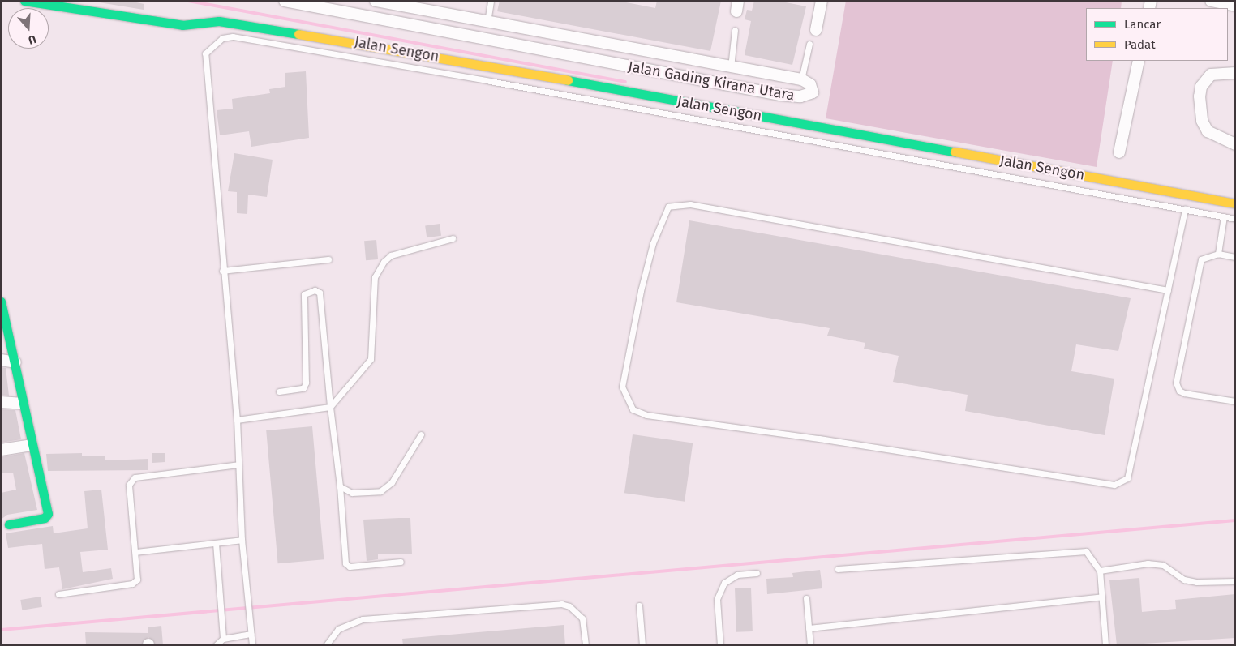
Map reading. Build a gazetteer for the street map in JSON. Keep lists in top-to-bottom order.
{
  "streets": {
    "street": ["Jalan Sengon", "Jalan Gading Kirana Utara"]
  },
  "legend": ["Lancar", "Padat"],
  "north": "bottom"
}
